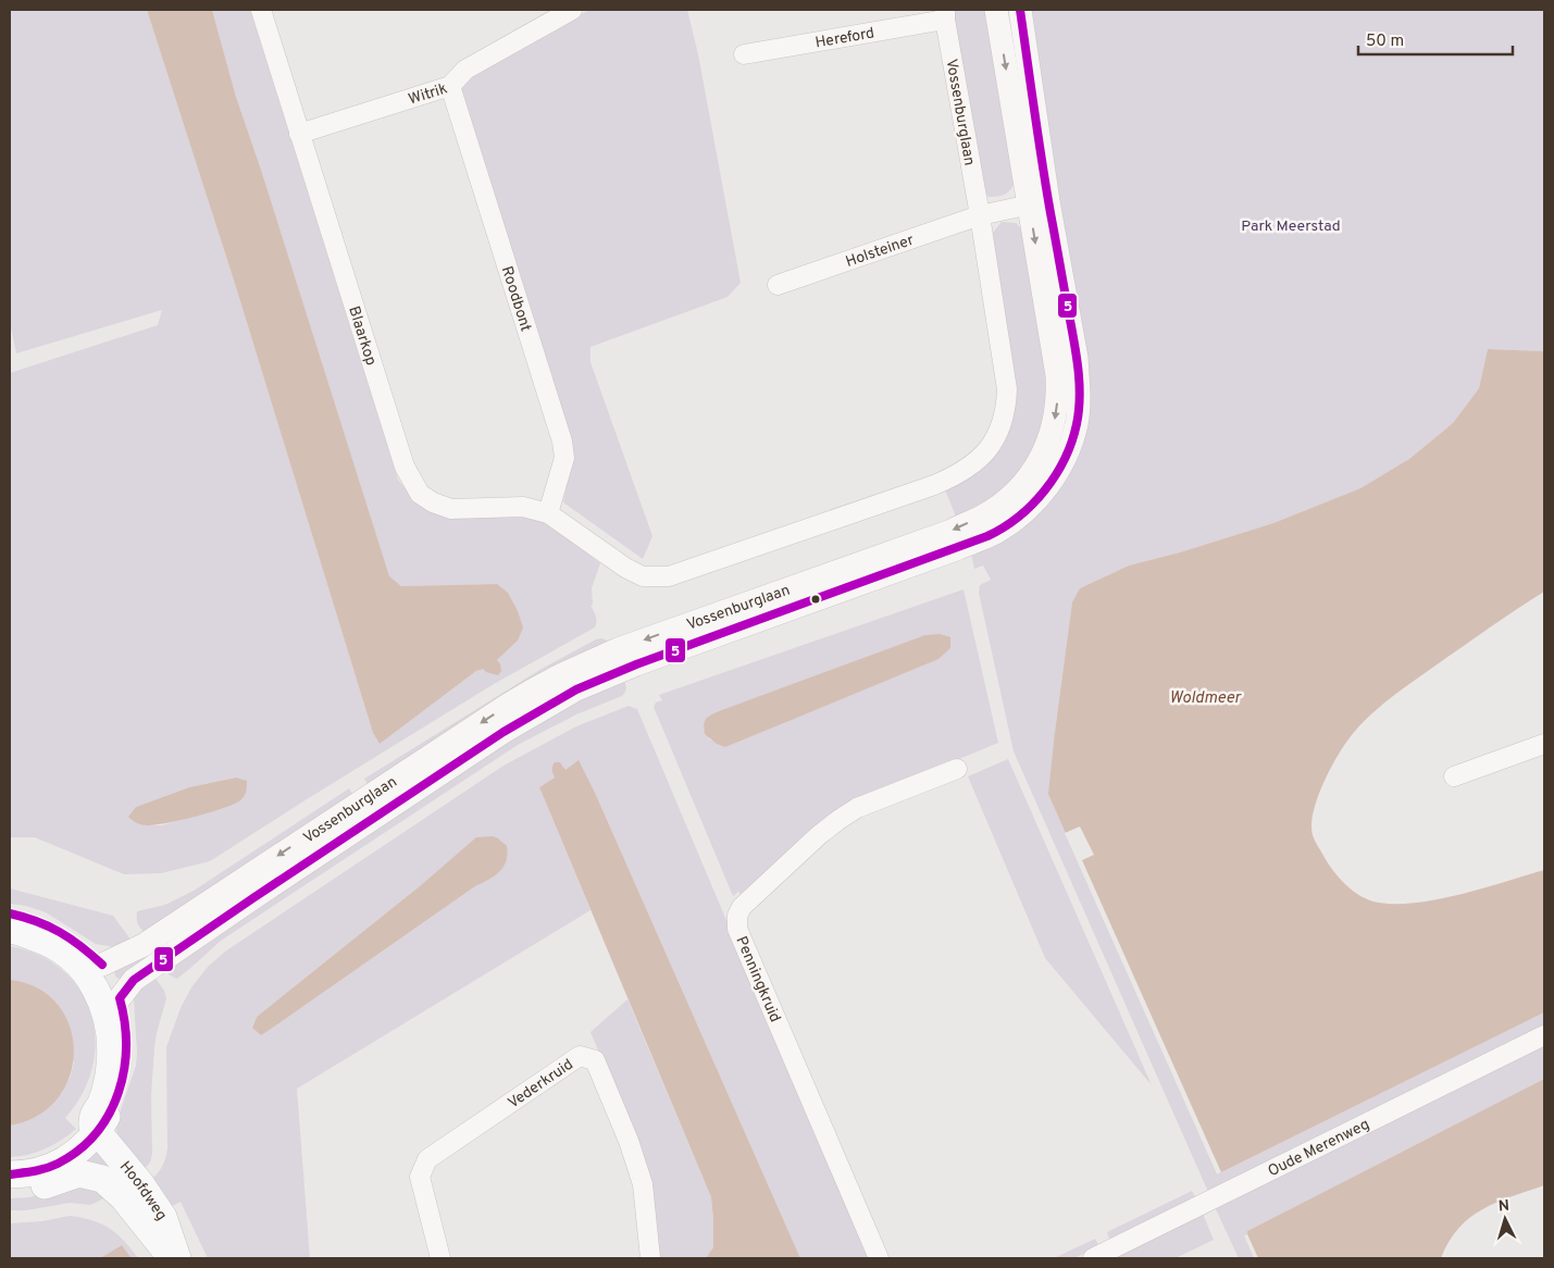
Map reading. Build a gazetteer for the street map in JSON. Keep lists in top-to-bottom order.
{
  "streets": {
    "main road": ["Hoofdweg"],
    "street": [
      "Hereford",
      "Witrik",
      "Vossenburglaan",
      "Holsteiner",
      "Roodbont",
      "Blaarkop",
      "Penningkruid",
      "Vederkruid",
      "Oude Merenweg"
    ]
  },
  "crossings": [
    ["Hereford", "Vossenburglaan"],
    ["Witrik", "Roodbont"],
    ["Witrik", "Blaarkop"],
    ["Vossenburglaan", "Holsteiner"],
    ["Vossenburglaan", "Blaarkop"],
    ["Roodbont", "Blaarkop"]
  ],
  "water": ["Woldmeer"],
  "parks": ["Park Meerstad"],
  "lines": ["transit line 5"],
  "scale_bar": "50 m",
  "north": "top"
}
